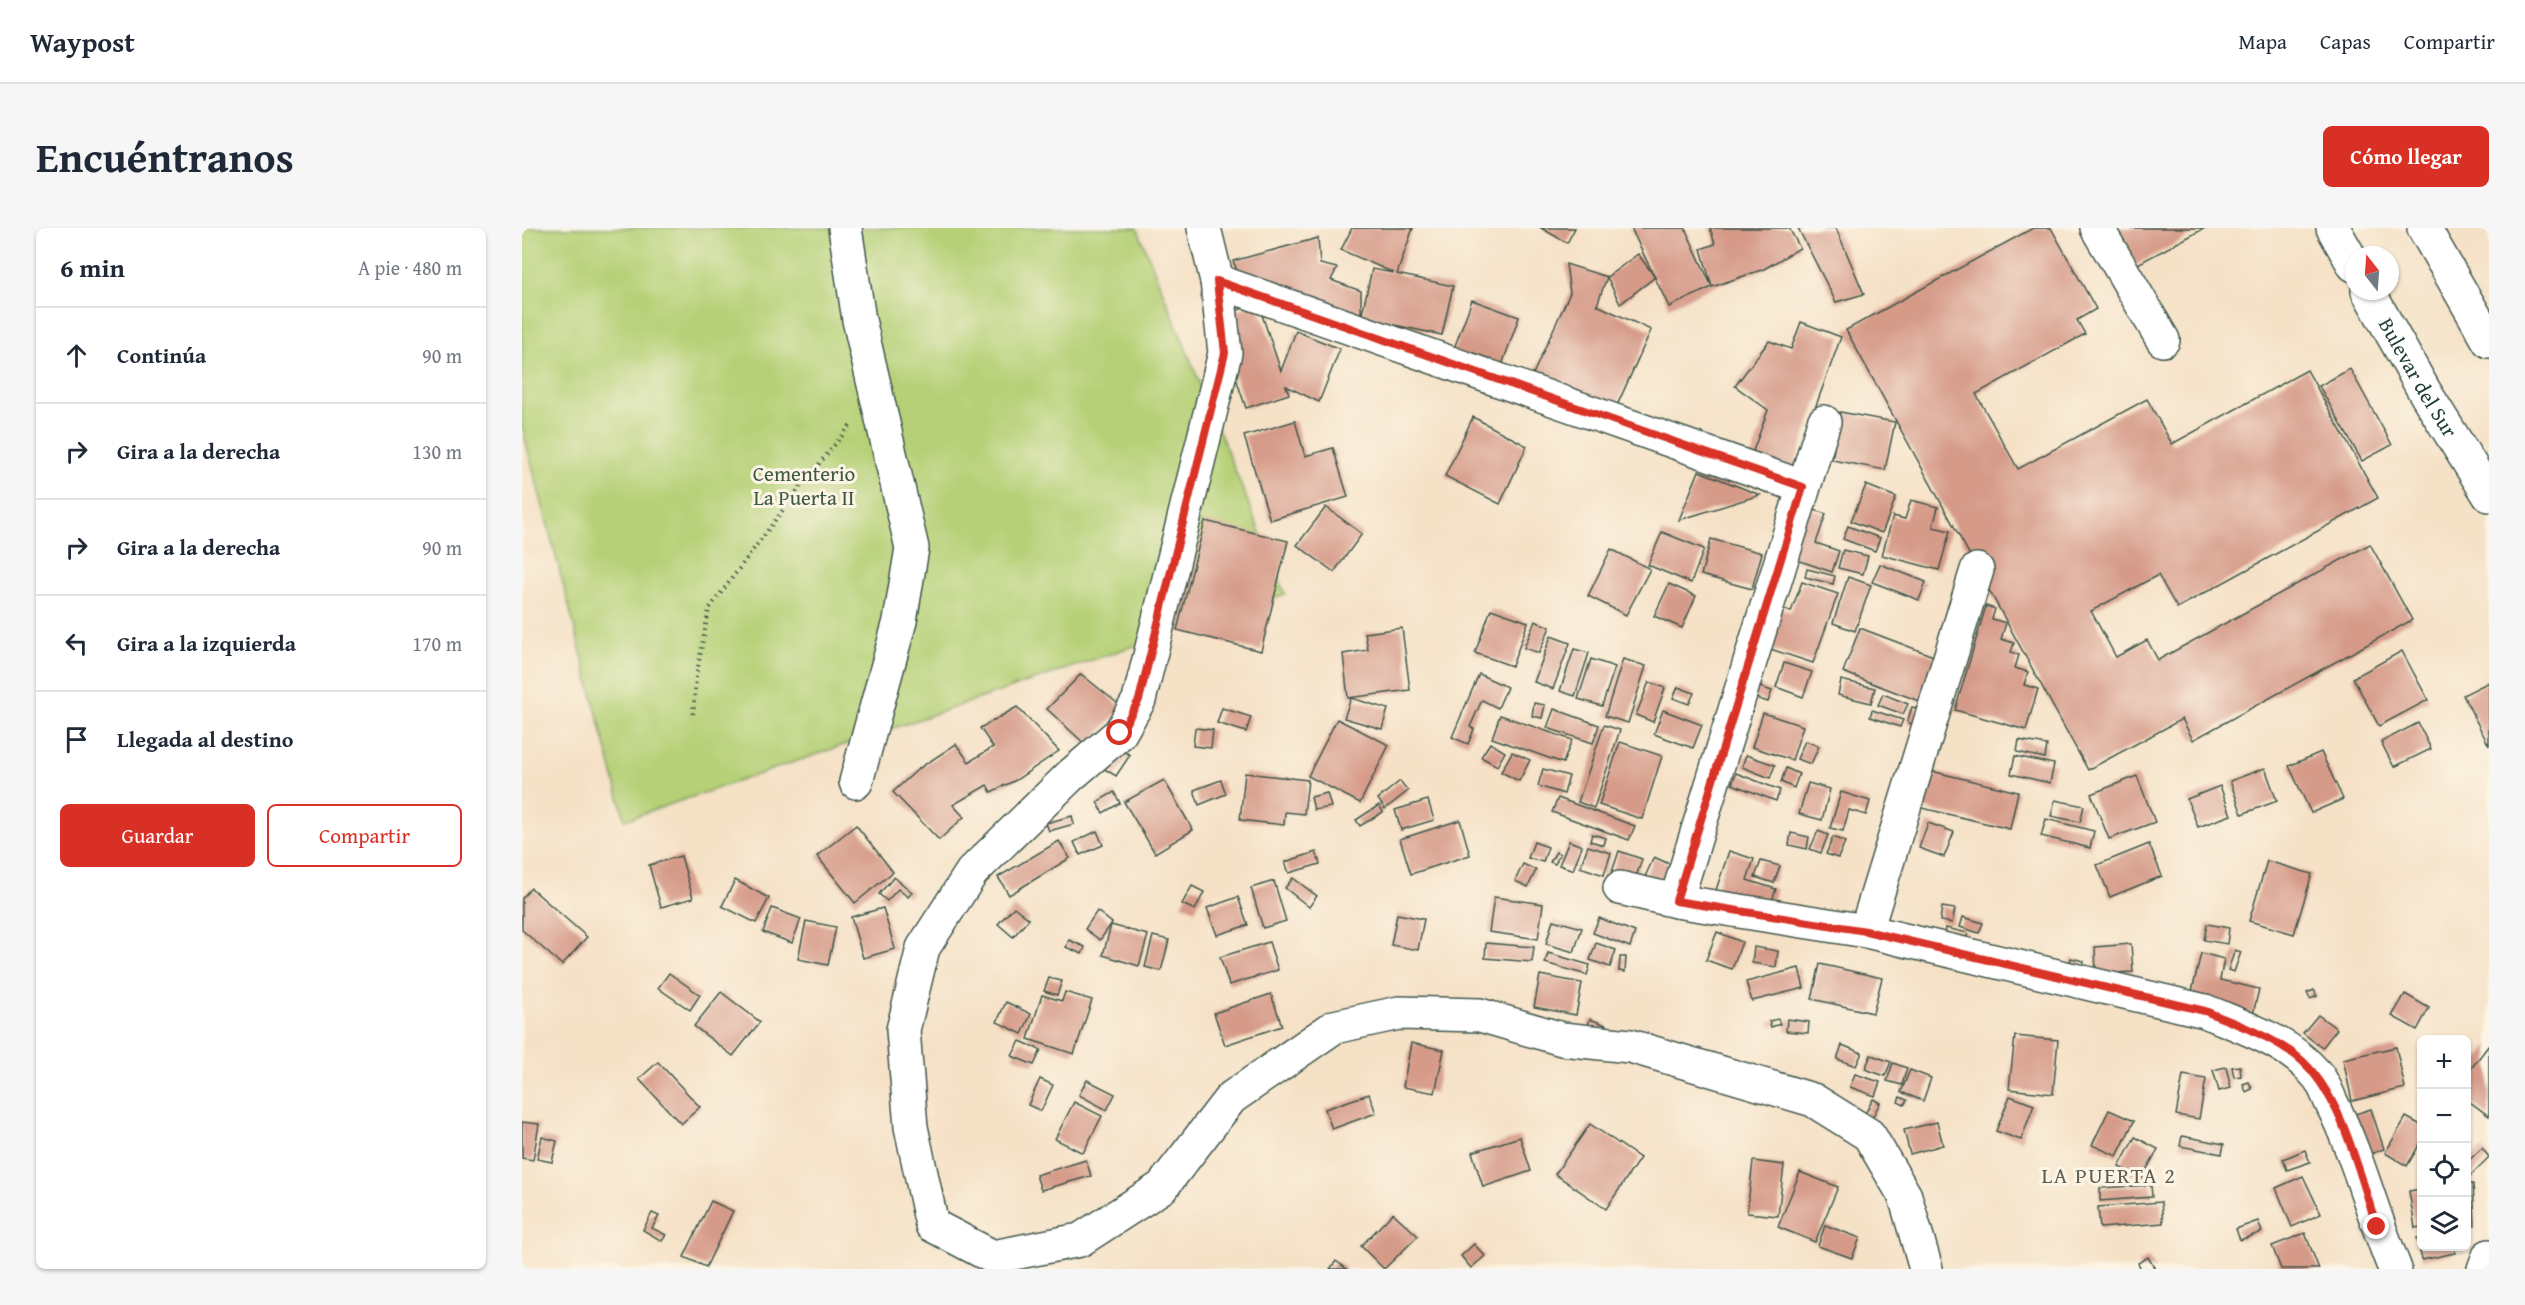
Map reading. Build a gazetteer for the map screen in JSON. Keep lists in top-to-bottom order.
{
  "streets": {
    "main road": ["Bulevar del Sur"]
  },
  "districts": ["LA PUERTA 2"],
  "parks": ["Cementerio La Puerta II"],
  "north": "top",
  "page": {
    "header": "Waypost",
    "nav": ["Mapa", "Capas", "Compartir"],
    "title": "Encuéntranos",
    "buttons": [
      "Cómo llegar",
      ["Guardar", "Compartir"]
    ],
    "heading": ["6 min", "A pie · 480 m"],
    "list": [
      ["Continúa", "90 m"],
      ["Gira a la derecha", "130 m"],
      ["Gira a la derecha", "90 m"],
      ["Gira a la izquierda", "170 m"],
      "Llegada al destino"
    ],
    "map_buttons": ["+", "−"]
  }
}
